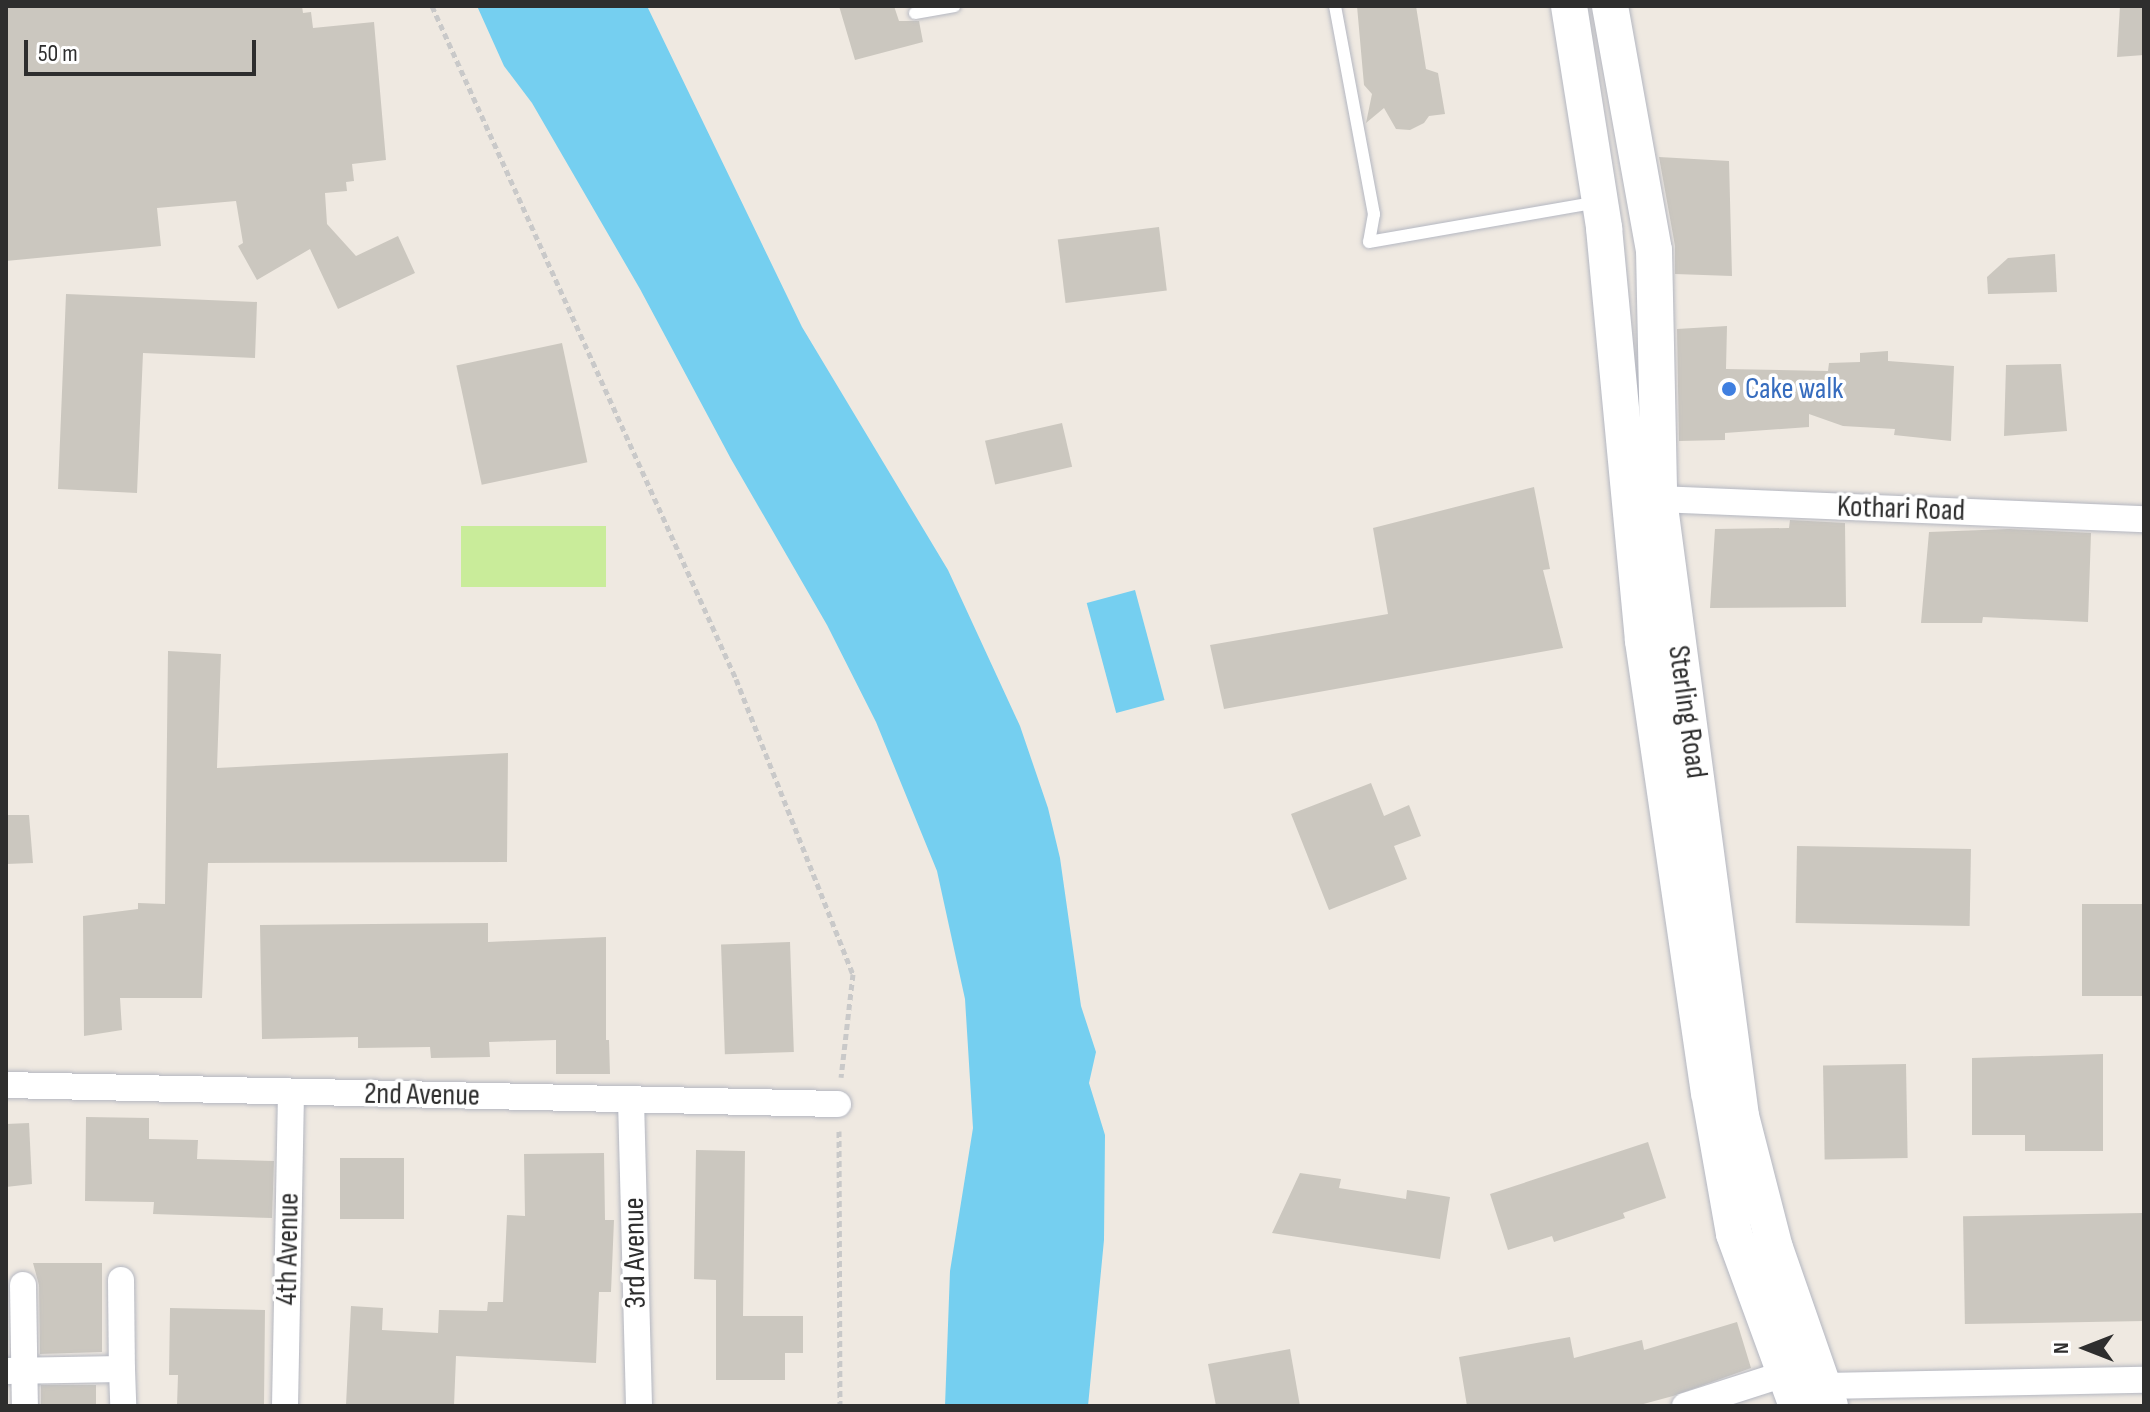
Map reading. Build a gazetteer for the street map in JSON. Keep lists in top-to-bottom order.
{
  "streets": {
    "main road": ["Sterling Road"],
    "street": [
      "Kothari Road",
      "2nd Avenue",
      "4th Avenue",
      "3rd Avenue"
    ]
  },
  "crossings": [
    ["Kothari Road", "Sterling Road"],
    ["2nd Avenue", "4th Avenue"],
    ["2nd Avenue", "3rd Avenue"]
  ],
  "places": ["Cake walk"],
  "scale_bar": "50 m",
  "north": "left"
}
